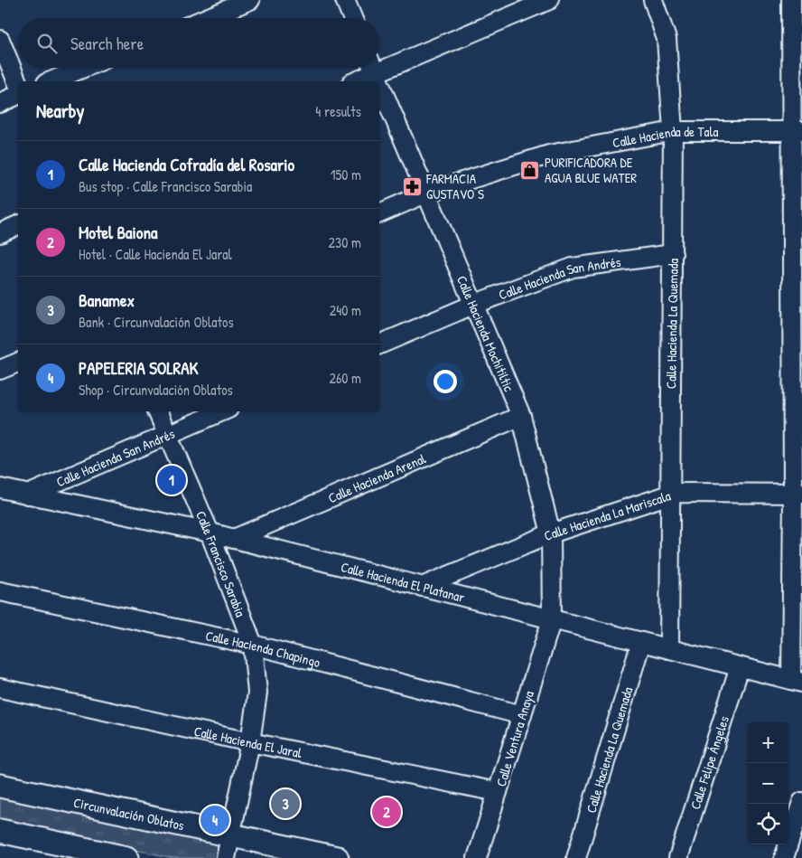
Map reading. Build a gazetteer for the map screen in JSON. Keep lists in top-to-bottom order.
{
  "streets": {
    "main road": ["Circunvalación Oblatos"],
    "street": [
      "Calle Hacienda de Tala",
      "Calle Hacienda San Andrés",
      "Calle Hacienda La Quemada",
      "Calle Hacienda Mochitiltic",
      "Calle Hacienda Arenal",
      "Calle Hacienda La Mariscala",
      "Calle Francisco Sarabia",
      "Calle Hacienda El Platanar",
      "Calle Hacienda Chapingo",
      "Calle Ventura Anaya",
      "Calle Hacienda El Jaral",
      "Calle Felipe Ángeles"
    ]
  },
  "crossings": [
    ["Calle Hacienda de Tala", "Calle Hacienda La Quemada"],
    ["Calle Hacienda de Tala", "Calle Hacienda Mochitiltic"],
    ["Calle Hacienda San Andrés", "Calle Hacienda La Quemada"],
    ["Calle Hacienda San Andrés", "Calle Hacienda Mochitiltic"],
    ["Calle Hacienda San Andrés", "Calle Francisco Sarabia"],
    ["Calle Hacienda San Andrés", "Calle Hacienda El Platanar"],
    ["Calle Hacienda La Quemada", "Calle Hacienda La Mariscala"],
    ["Calle Hacienda La Quemada", "Calle Hacienda El Platanar"],
    ["Calle Hacienda Mochitiltic", "Calle Hacienda Arenal"],
    ["Calle Hacienda Mochitiltic", "Calle Hacienda La Mariscala"],
    ["Calle Hacienda Mochitiltic", "Calle Hacienda El Platanar"],
    ["Calle Hacienda Mochitiltic", "Calle Ventura Anaya"],
    ["Calle Hacienda Arenal", "Calle Hacienda El Platanar"],
    ["Calle Hacienda La Mariscala", "Calle Hacienda El Platanar"],
    ["Calle Francisco Sarabia", "Calle Hacienda El Platanar"],
    ["Calle Francisco Sarabia", "Calle Hacienda Chapingo"],
    ["Calle Francisco Sarabia", "Calle Hacienda El Jaral"],
    ["Calle Francisco Sarabia", "Circunvalación Oblatos"],
    ["Calle Hacienda El Platanar", "Calle Ventura Anaya"],
    ["Calle Hacienda El Platanar", "Calle Felipe Ángeles"],
    ["Calle Hacienda Chapingo", "Calle Ventura Anaya"],
    ["Calle Ventura Anaya", "Calle Hacienda El Jaral"]
  ],
  "places": {
    "shop": ["PURIFICADORA DE AGUA BLUE WATER"],
    "pharmacy": ["FARMACIA GUSTAVO S"]
  },
  "page": {
    "search": "Search here",
    "heading": ["Nearby", "4 results"],
    "list": [
      {
        "mark": "1",
        "name": "Calle Hacienda Cofradía del Rosario",
        "note": "Bus stop · Calle Francisco Sarabia",
        "value": "150 m"
      },
      {
        "mark": "2",
        "name": "Motel Baiona",
        "note": "Hotel · Calle Hacienda El Jaral",
        "value": "230 m"
      },
      {
        "mark": "3",
        "name": "Banamex",
        "note": "Bank · Circunvalación Oblatos",
        "value": "240 m"
      },
      {
        "mark": "4",
        "name": "PAPELERIA SOLRAK",
        "note": "Shop · Circunvalación Oblatos",
        "value": "260 m"
      }
    ],
    "pins": [
      "1",
      "3",
      "2",
      "4"
    ],
    "map_buttons": ["+", "−"]
  }
}
